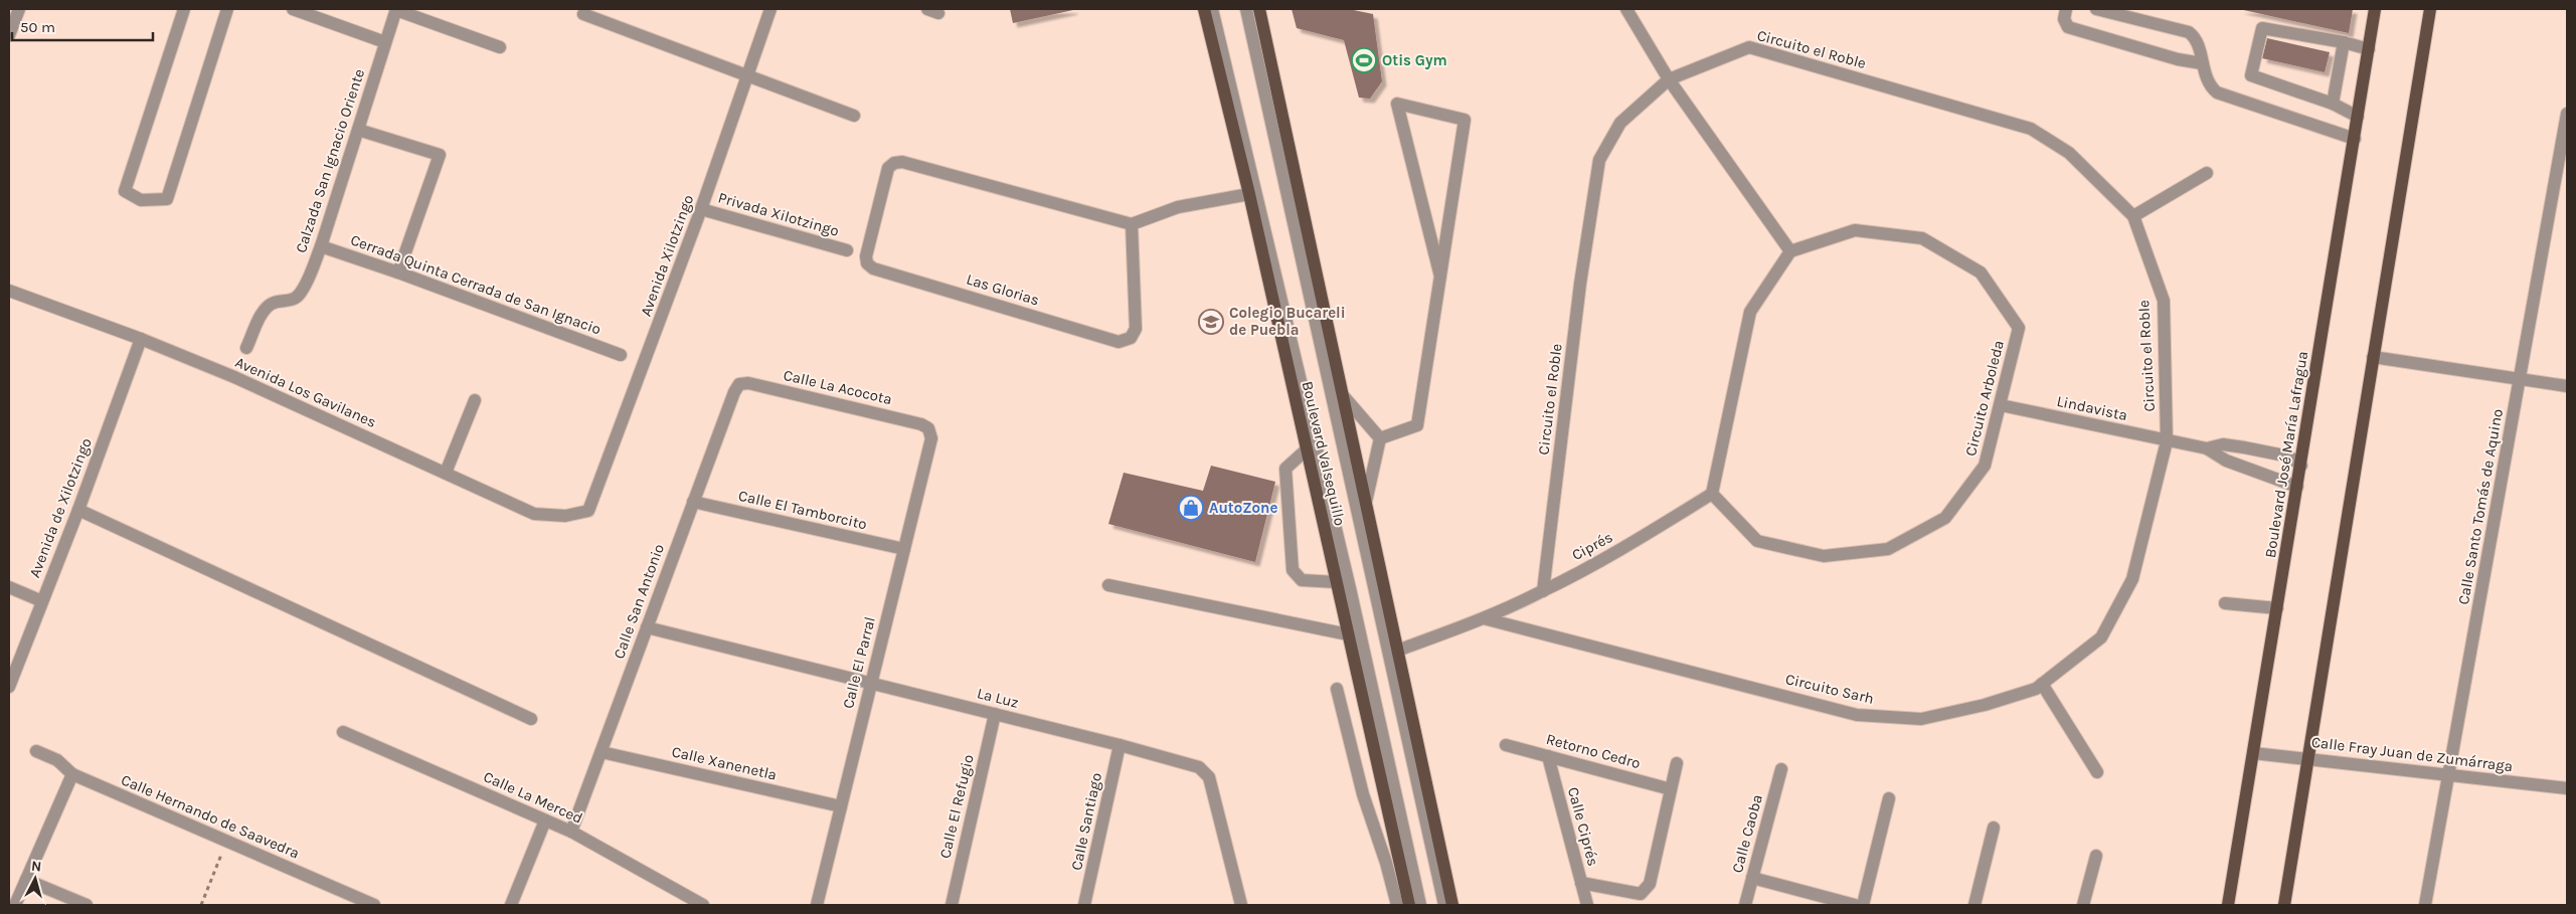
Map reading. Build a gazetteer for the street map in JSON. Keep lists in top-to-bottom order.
{
  "streets": {
    "main road": ["Boulevard Valsequillo", "Boulevard José María Lafragua"],
    "street": [
      "Circuito el Roble",
      "Calzada San Ignacio Oriente",
      "Privada Xilotzingo",
      "Avenida Xilotzingo",
      "Cerrada Quinta Cerrada de San Ignacio",
      "Las Glorias",
      "Calle La Acocota",
      "Avenida Los Gavilanes",
      "Circuito Arboleda",
      "Lindavista",
      "Calle Santo Tomás de Aquino",
      "Avenida de Xilotzingo",
      "Calle El Tamborcito",
      "Ciprés",
      "Calle San Antonio",
      "Calle El Parral",
      "Circuito Sarh",
      "La Luz",
      "Retorno Cedro",
      "Calle Fray Juan de Zumárraga",
      "Calle Xanenetla",
      "Calle La Merced",
      "Calle El Refugio",
      "Calle Hernando de Saavedra",
      "Calle Santiago",
      "Calle Ciprés",
      "Calle Caoba"
    ]
  },
  "crossings": [
    ["Circuito el Roble", "Lindavista"],
    ["Circuito el Roble", "Ciprés"],
    ["Circuito el Roble", "Circuito Sarh"],
    ["Calzada San Ignacio Oriente", "Cerrada Quinta Cerrada de San Ignacio"],
    ["Privada Xilotzingo", "Avenida Xilotzingo"],
    ["Avenida Xilotzingo", "Avenida Los Gavilanes"],
    ["Calle La Acocota", "Calle San Antonio"],
    ["Calle La Acocota", "Calle El Parral"],
    ["Avenida Los Gavilanes", "Avenida de Xilotzingo"],
    ["Circuito Arboleda", "Lindavista"],
    ["Circuito Arboleda", "Ciprés"],
    ["Lindavista", "Boulevard José María Lafragua"],
    ["Lindavista", "Circuito Sarh"],
    ["Boulevard José María Lafragua", "Calle Fray Juan de Zumárraga"],
    ["Calle Santo Tomás de Aquino", "Calle Fray Juan de Zumárraga"],
    ["Calle El Tamborcito", "Calle San Antonio"],
    ["Calle El Tamborcito", "Calle El Parral"],
    ["Ciprés", "Circuito Sarh"],
    ["Calle San Antonio", "La Luz"],
    ["Calle San Antonio", "Calle Xanenetla"],
    ["Calle San Antonio", "Calle La Merced"],
    ["Calle El Parral", "La Luz"],
    ["Calle El Parral", "Calle Xanenetla"],
    ["La Luz", "Calle El Refugio"],
    ["La Luz", "Calle Santiago"],
    ["Retorno Cedro", "Calle Ciprés"]
  ],
  "places": {
    "sports": ["Otis Gym"],
    "school or university": ["Colegio Bucareli de Puebla"],
    "shop": ["AutoZone"]
  },
  "scale_bar": "50 m",
  "north": "top"
}
